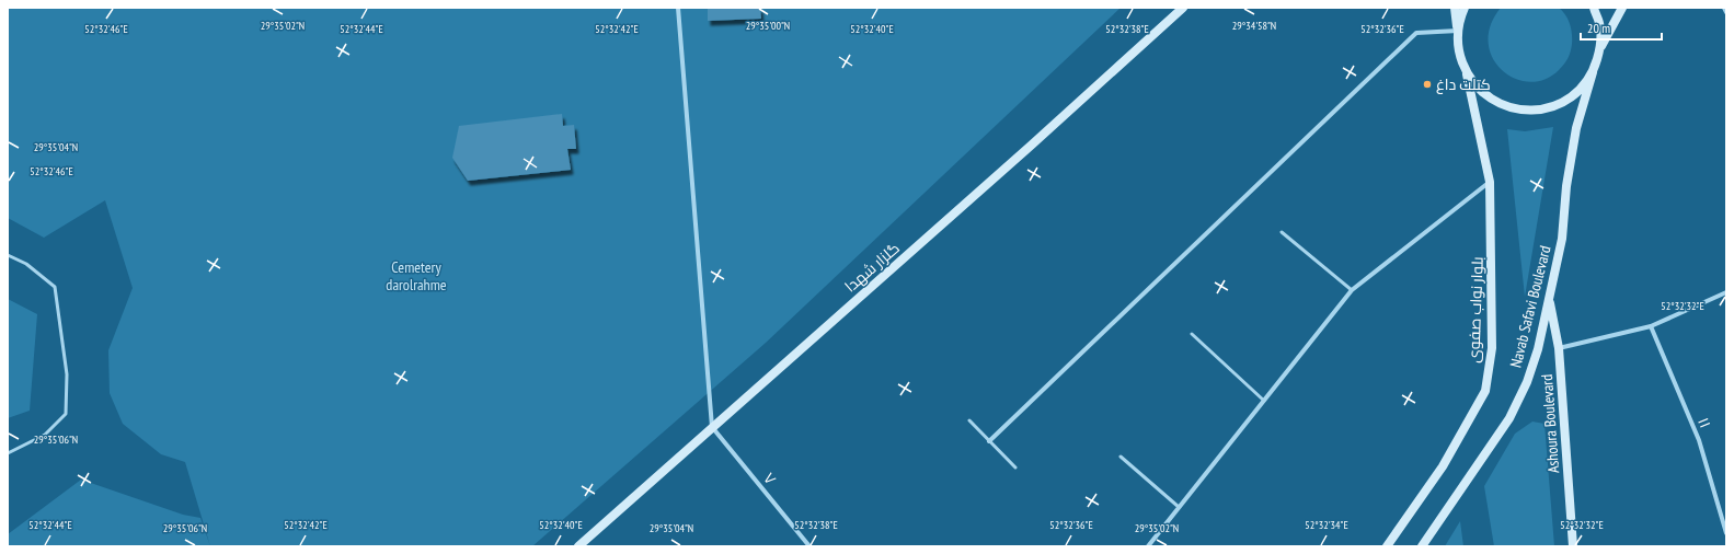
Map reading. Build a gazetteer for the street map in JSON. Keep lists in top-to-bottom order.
{
  "streets": {
    "main road": [
      "گلزار شهدا",
      "Navab Safavi Boulevard",
      "بلوار نواب صفوی",
      "Ashoura Boulevard"
    ],
    "street": ["۱۱", "۷"]
  },
  "crossings": [
    ["گلزار شهدا", "۷"],
    ["Navab Safavi Boulevard", "Ashoura Boulevard"]
  ],
  "parks": ["Cemetery darolrahme"],
  "places": ["کتلت داغ"],
  "scale_bar": "20 m",
  "coordinates": [
    "29°35'02\"N",
    "29°35'00\"N",
    "29°34'58\"N",
    "52°32'36\"E",
    "52°32'46\"E",
    "52°32'44\"E",
    "52°32'42\"E",
    "52°32'40\"E",
    "52°32'38\"E",
    "29°35'04\"N",
    "52°32'32\"E",
    "29°35'06\"N",
    "52°32'34\"E"
  ]
}
